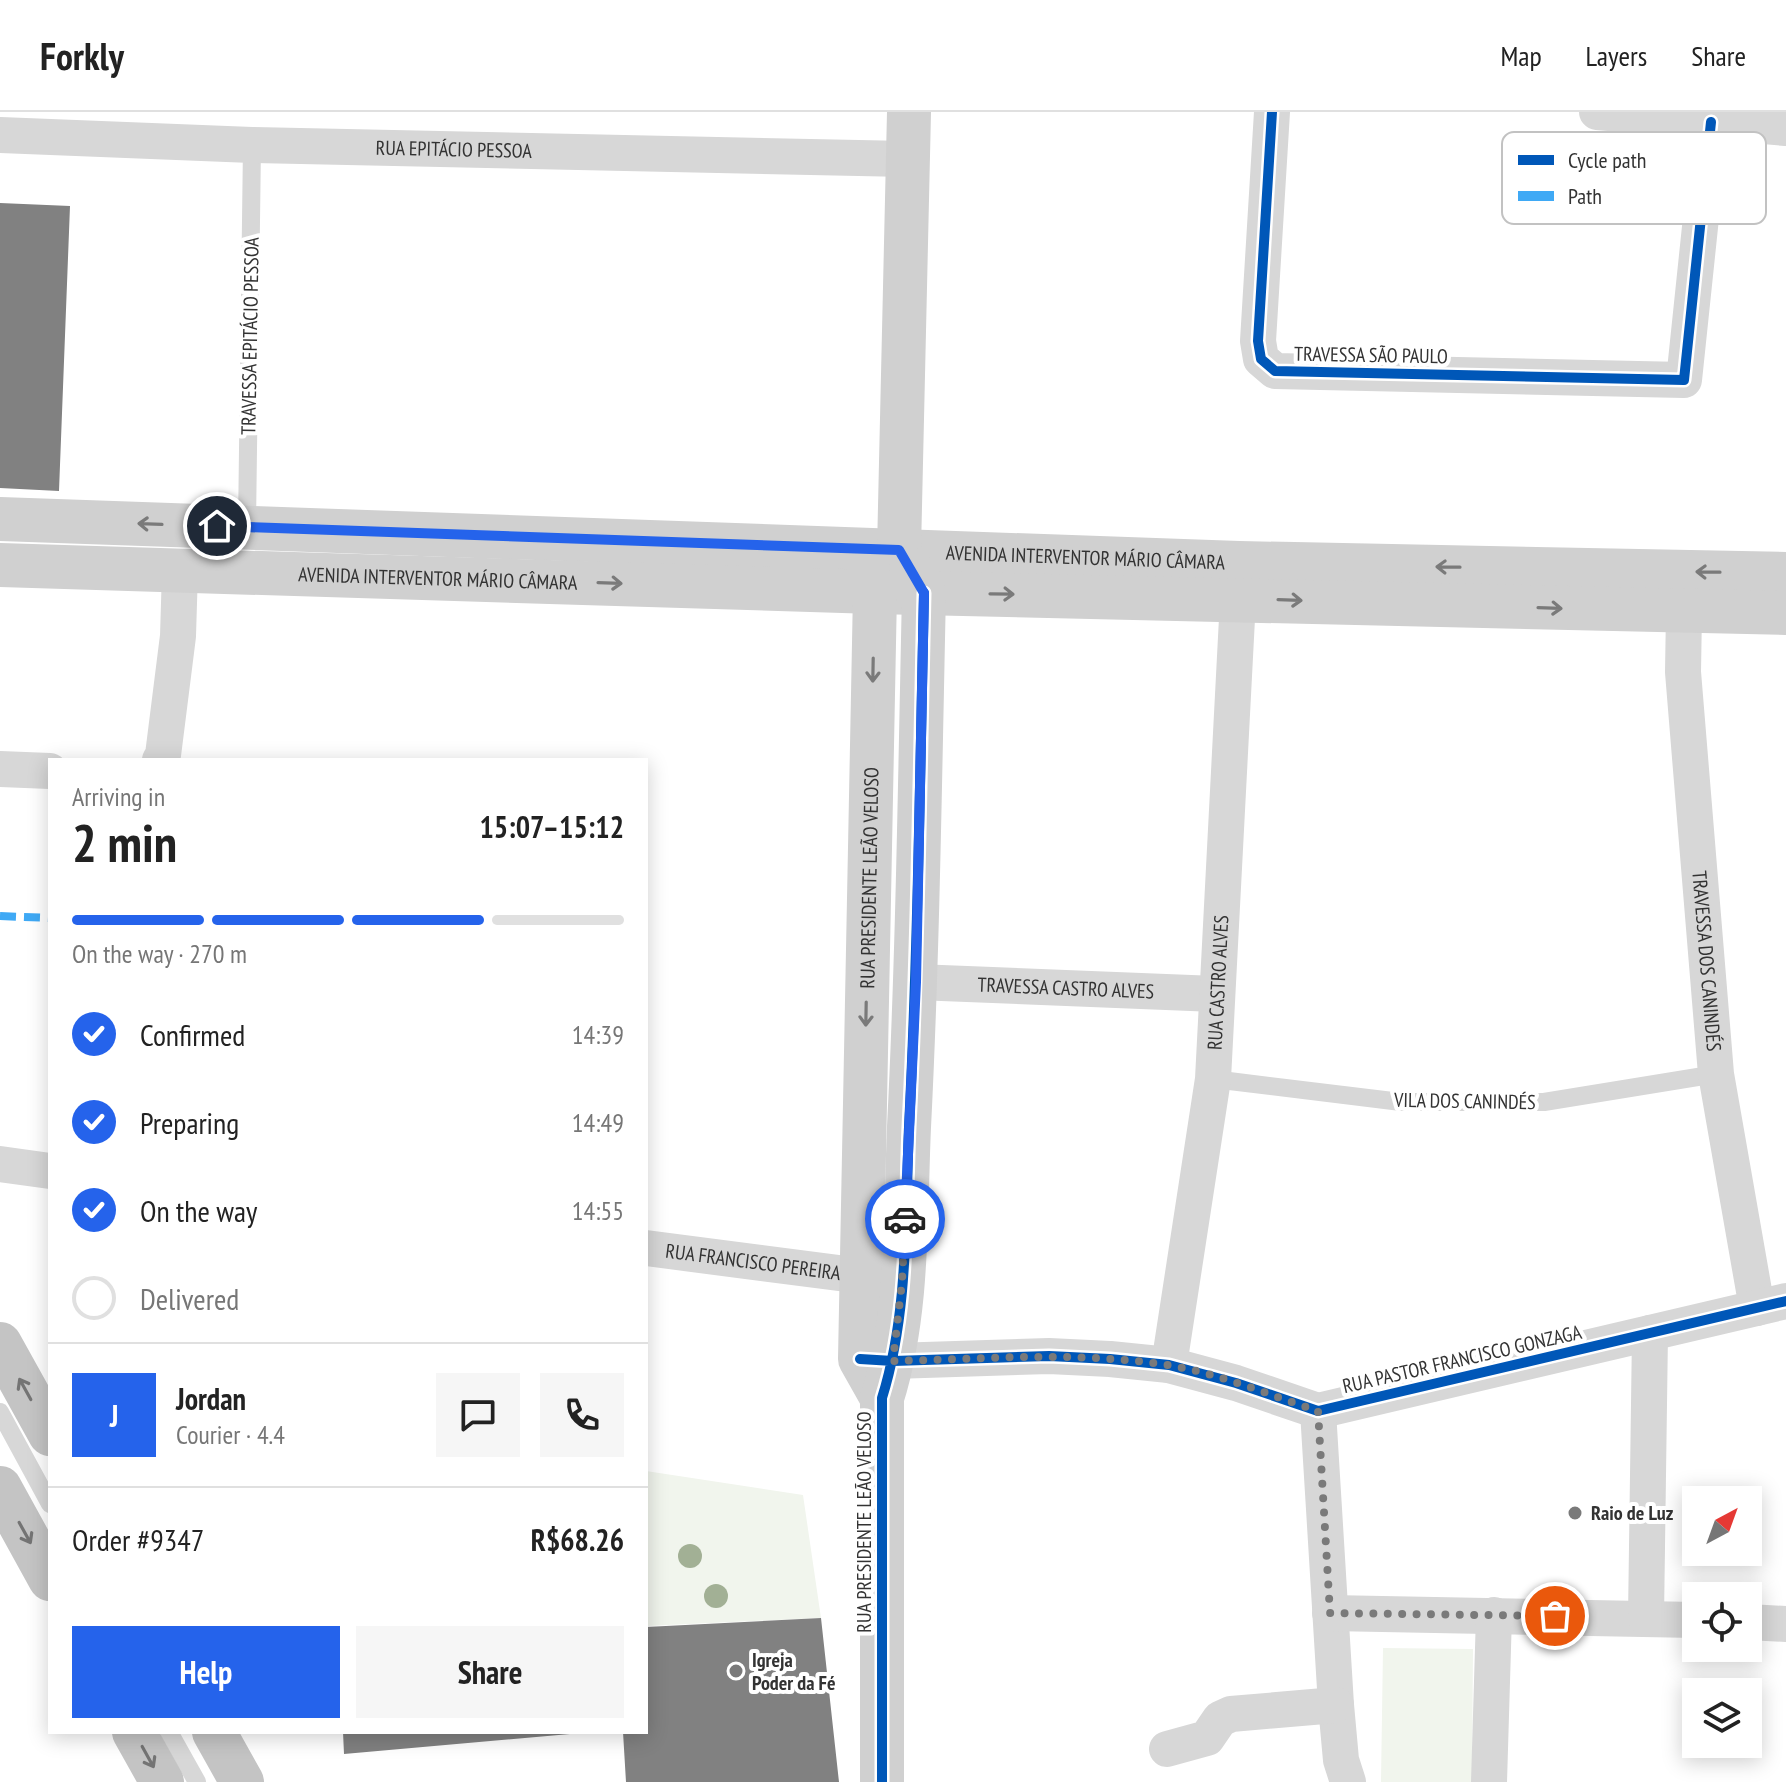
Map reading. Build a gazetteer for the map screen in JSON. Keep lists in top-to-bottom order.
{
  "streets": {
    "main road": ["AVENIDA INTERVENTOR MÁRIO CÂMARA", "RUA PRESIDENTE LEÃO VELOSO"],
    "street": [
      "RUA EPITÁCIO PESSOA",
      "TRAVESSA SÃO PAULO",
      "TRAVESSA DOS CANINDÉS",
      "RUA CASTRO ALVES",
      "TRAVESSA CASTRO ALVES",
      "RUA FRANCISCO PEREIRA",
      "RUA PASTOR FRANCISCO GONZAGA"
    ],
    "lane": ["TRAVESSA EPITÁCIO PESSOA", "VILA DOS CANINDÉS"]
  },
  "crossings": [
    ["RUA EPITÁCIO PESSOA", "TRAVESSA EPITÁCIO PESSOA"],
    ["RUA EPITÁCIO PESSOA", "RUA PRESIDENTE LEÃO VELOSO"],
    ["TRAVESSA EPITÁCIO PESSOA", "AVENIDA INTERVENTOR MÁRIO CÂMARA"],
    ["AVENIDA INTERVENTOR MÁRIO CÂMARA", "RUA PRESIDENTE LEÃO VELOSO"],
    ["AVENIDA INTERVENTOR MÁRIO CÂMARA", "TRAVESSA DOS CANINDÉS"],
    ["AVENIDA INTERVENTOR MÁRIO CÂMARA", "RUA CASTRO ALVES"],
    ["RUA PRESIDENTE LEÃO VELOSO", "TRAVESSA CASTRO ALVES"],
    ["RUA PRESIDENTE LEÃO VELOSO", "RUA FRANCISCO PEREIRA"],
    ["TRAVESSA DOS CANINDÉS", "VILA DOS CANINDÉS"],
    ["TRAVESSA DOS CANINDÉS", "RUA PASTOR FRANCISCO GONZAGA"],
    ["RUA CASTRO ALVES", "TRAVESSA CASTRO ALVES"],
    ["RUA CASTRO ALVES", "VILA DOS CANINDÉS"]
  ],
  "places": ["Raio de Luz", "Igreja Poder da Fé"],
  "legend": ["Cycle path", "Path"],
  "north": "top right",
  "page": {
    "header": "Forkly",
    "nav": ["Map", "Layers", "Share"],
    "heading": ["2 min", "Arriving in", "15:07–15:12"],
    "panel": [
      "Jordan",
      "Courier · 4.4",
      "Order #9347",
      "R$68.26"
    ],
    "bar": "On the way · 270 m",
    "list": [
      ["Confirmed", "14:39"],
      ["Preparing", "14:49"],
      ["On the way", "14:55"],
      "Delivered"
    ],
    "round": "J",
    "buttons": ["Help", "Share"]
  }
}
